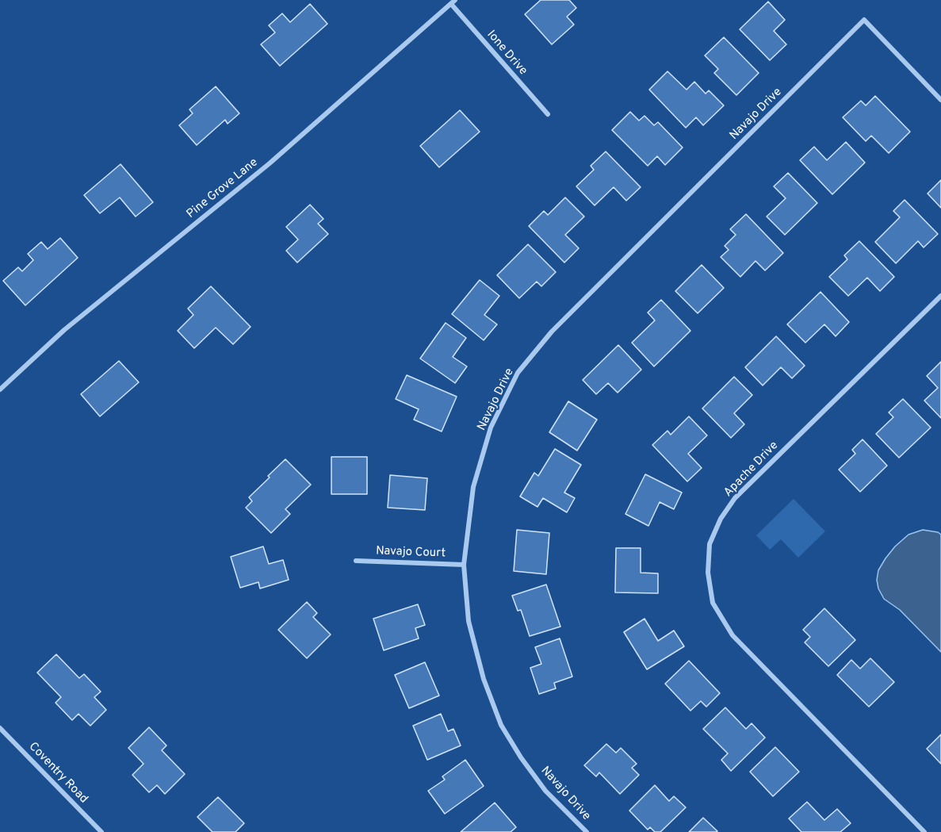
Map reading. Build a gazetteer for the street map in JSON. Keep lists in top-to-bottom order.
{
  "streets": {
    "street": [
      "Ione Drive",
      "Navajo Drive",
      "Pine Grove Lane",
      "Apache Drive",
      "Navajo Court",
      "Coventry Road"
    ]
  },
  "crossings": [
    ["Ione Drive", "Pine Grove Lane"],
    ["Navajo Drive", "Navajo Court"]
  ]
}
